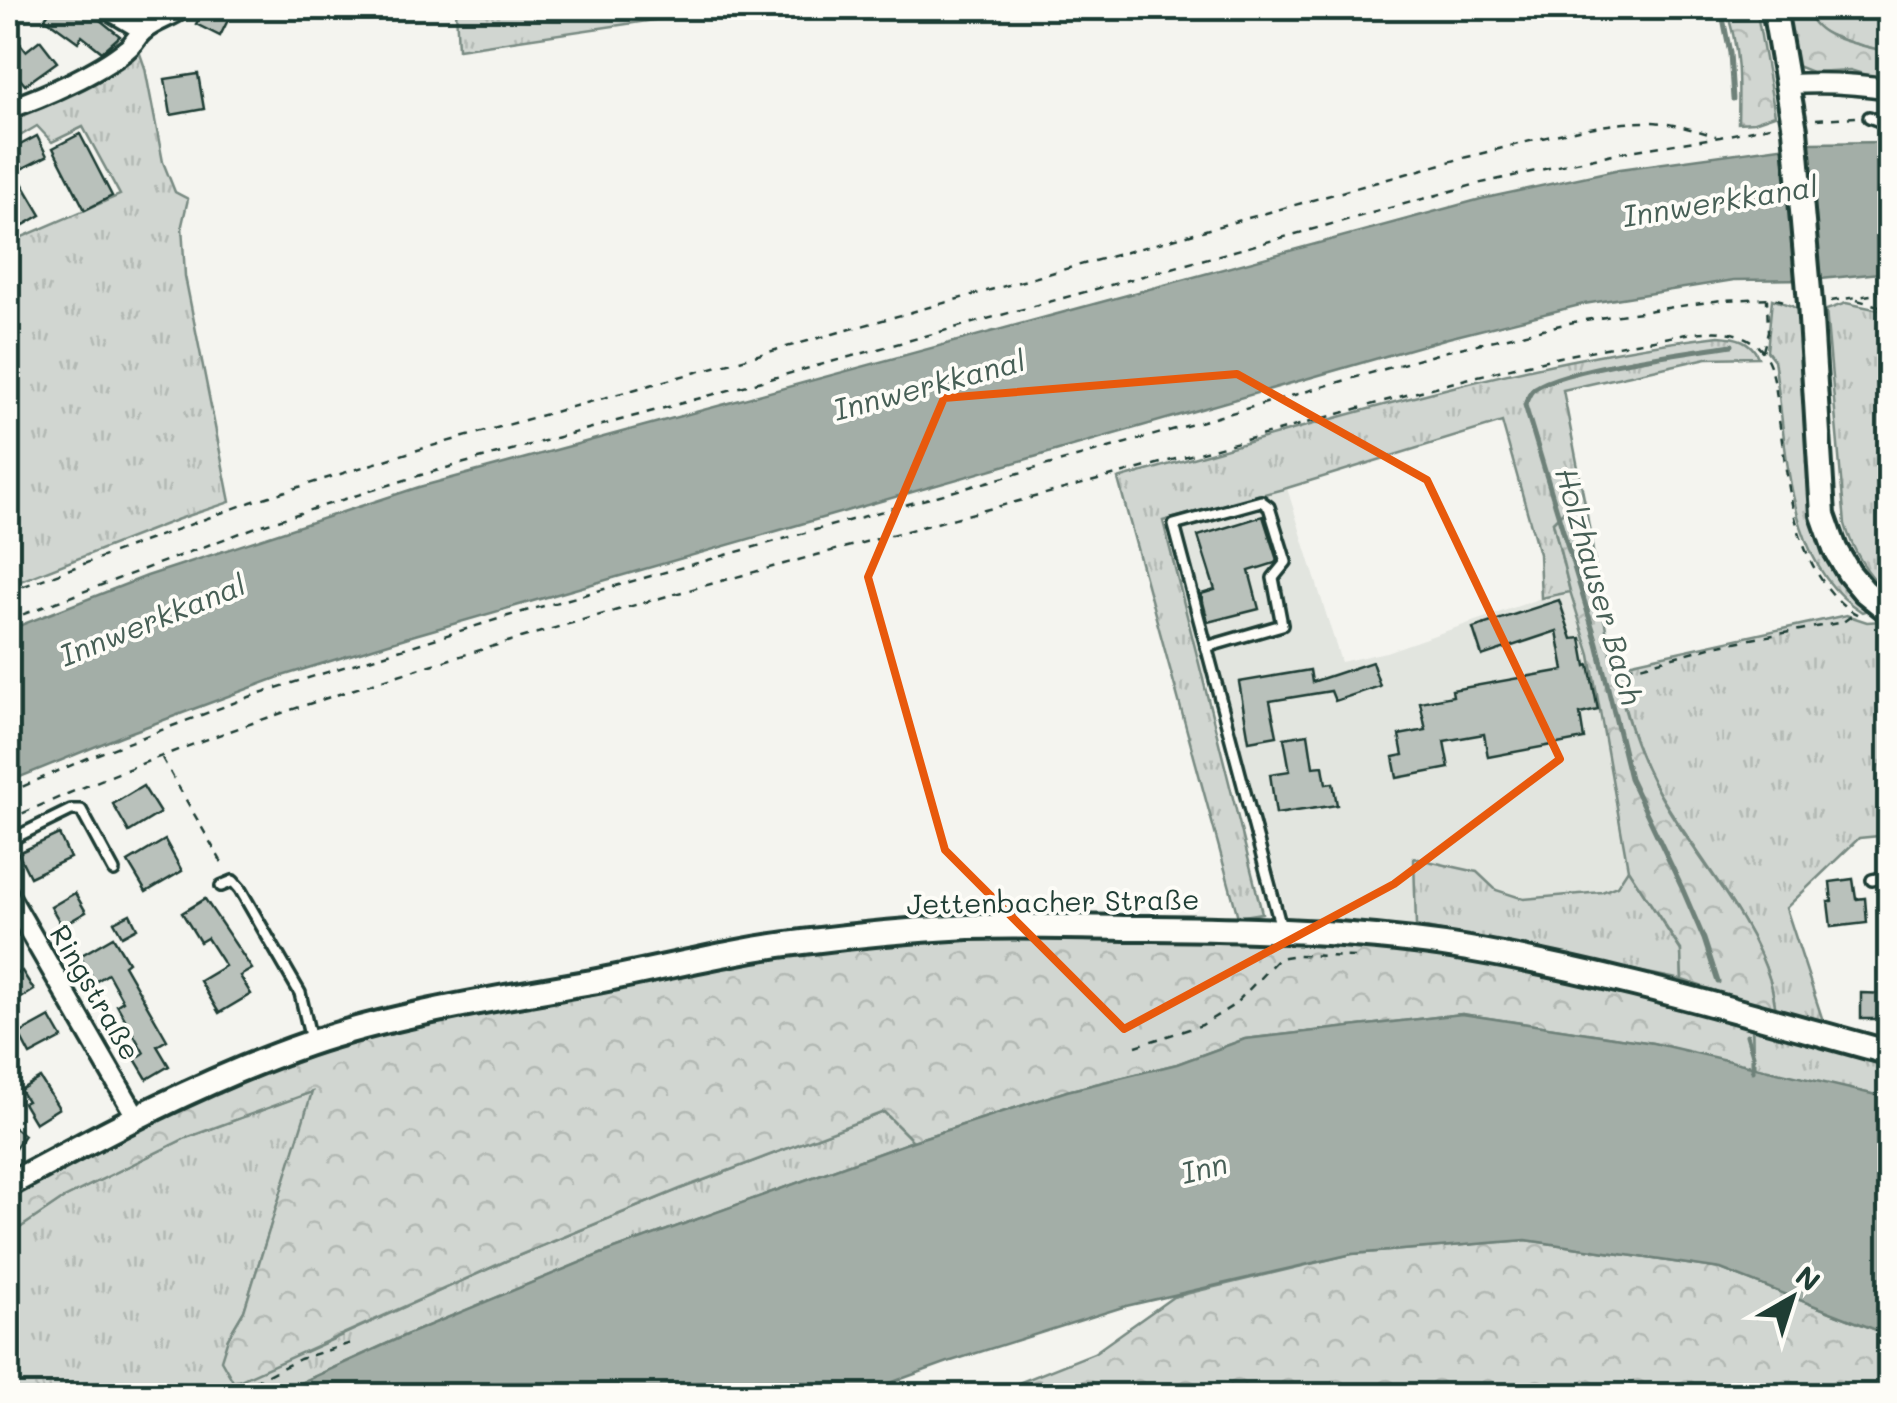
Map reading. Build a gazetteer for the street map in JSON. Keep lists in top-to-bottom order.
{
  "streets": {
    "street": ["Jettenbacher Straße", "Ringstraße"]
  },
  "crossings": [
    ["Jettenbacher Straße", "Ringstraße"]
  ],
  "water": ["Innwerkkanal", "Holzhauser Bach", "Inn"],
  "north": "top right"
}
